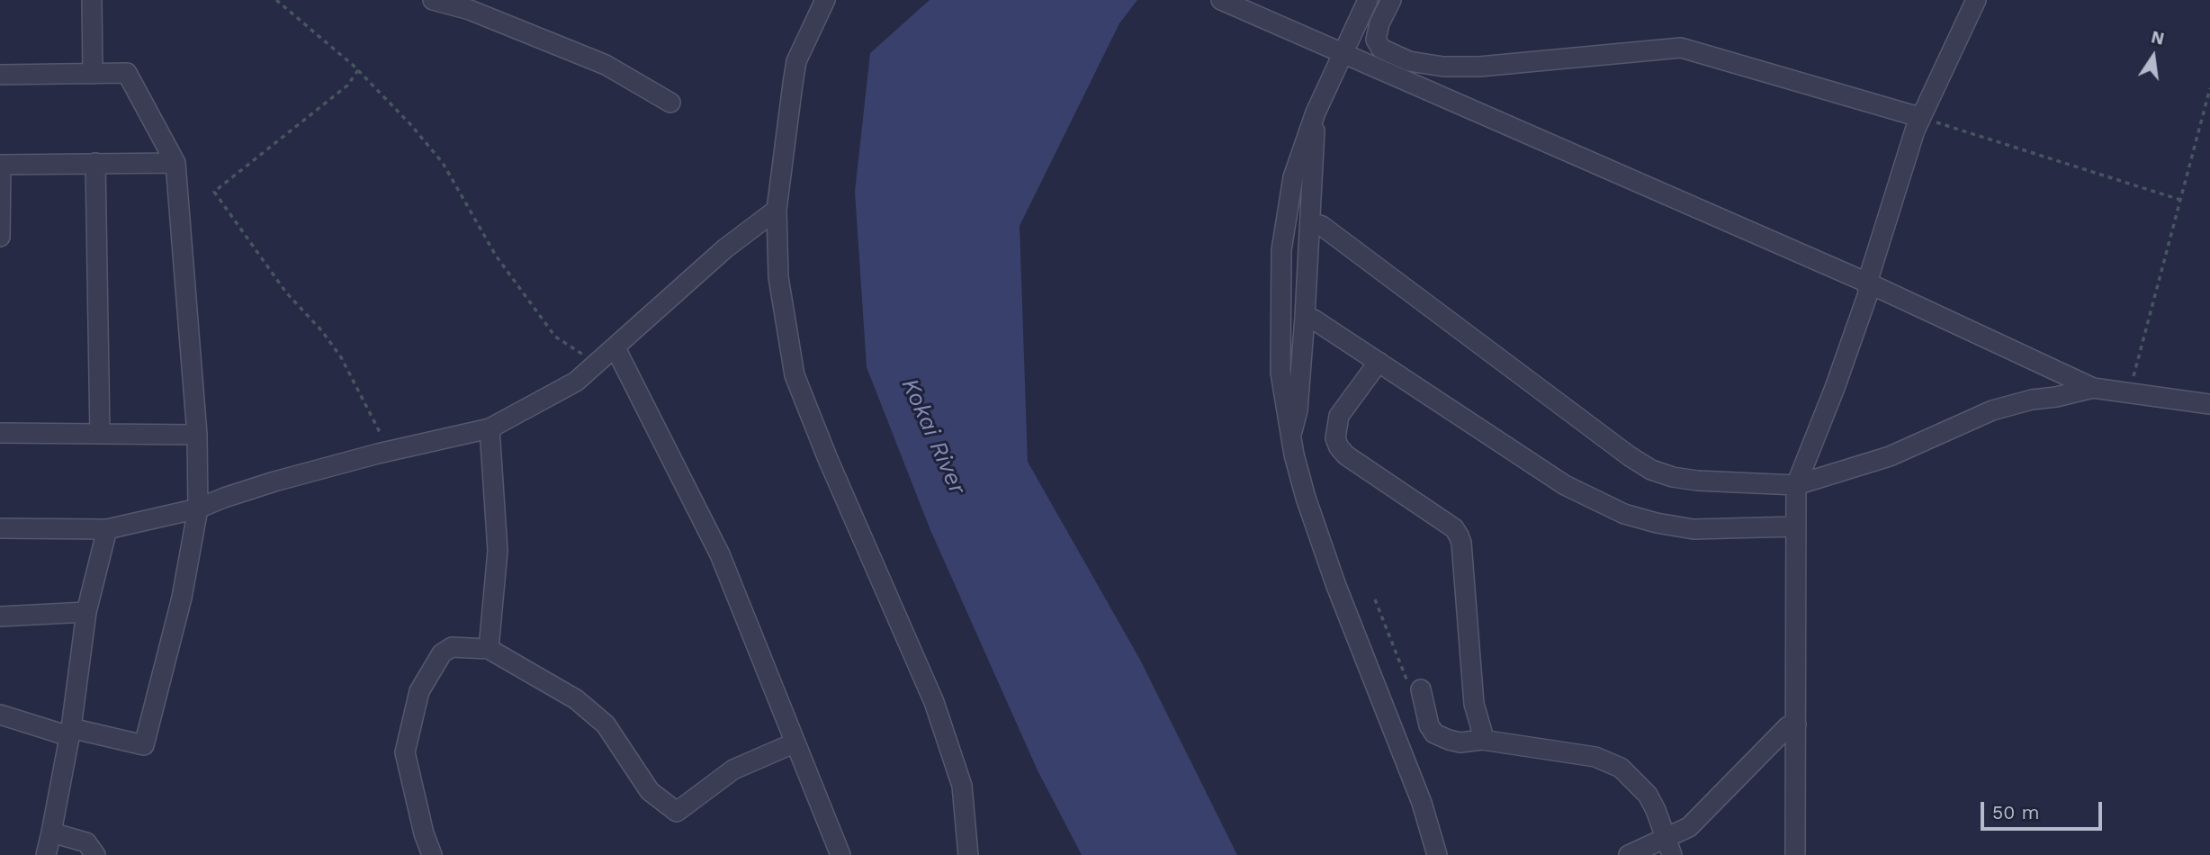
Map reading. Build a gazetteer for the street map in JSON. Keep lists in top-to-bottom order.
{
  "water": ["Kokai River"],
  "scale_bar": "50 m",
  "north": "top"
}
